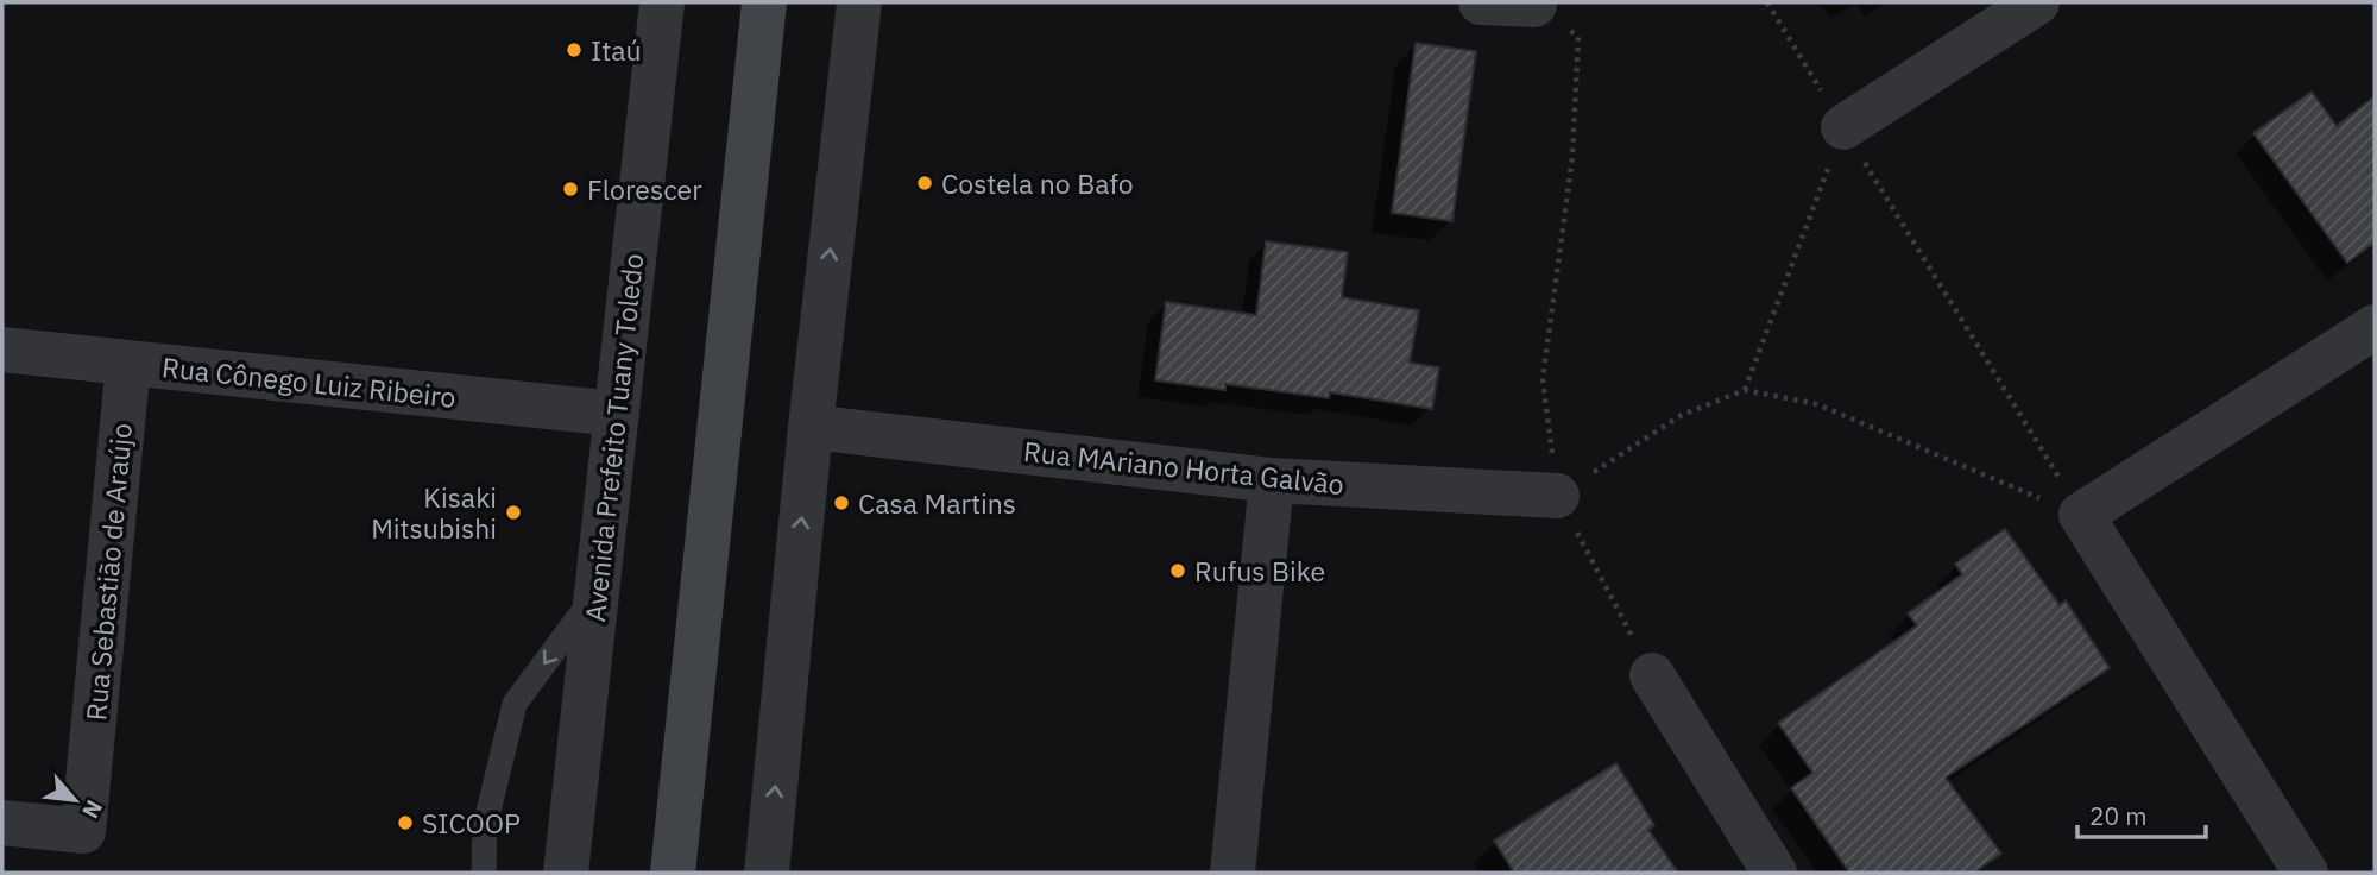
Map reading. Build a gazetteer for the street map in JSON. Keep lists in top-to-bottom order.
{
  "streets": {
    "street": [
      "Rua Cônego Luiz Ribeiro",
      "Avenida Prefeito Tuany Toledo",
      "Rua MAriano Horta Galvão",
      "Rua Sebastião de Araújo"
    ]
  },
  "crossings": [
    ["Rua Cônego Luiz Ribeiro", "Avenida Prefeito Tuany Toledo"],
    ["Rua Cônego Luiz Ribeiro", "Rua Sebastião de Araújo"]
  ],
  "places": [
    "Itaú",
    "Costela no Bafo",
    "Florescer",
    "Casa Martins",
    "Kisaki Mitsubishi",
    "Rufus Bike",
    "SICOOP"
  ],
  "scale_bar": "20 m",
  "north": "bottom right"
}
